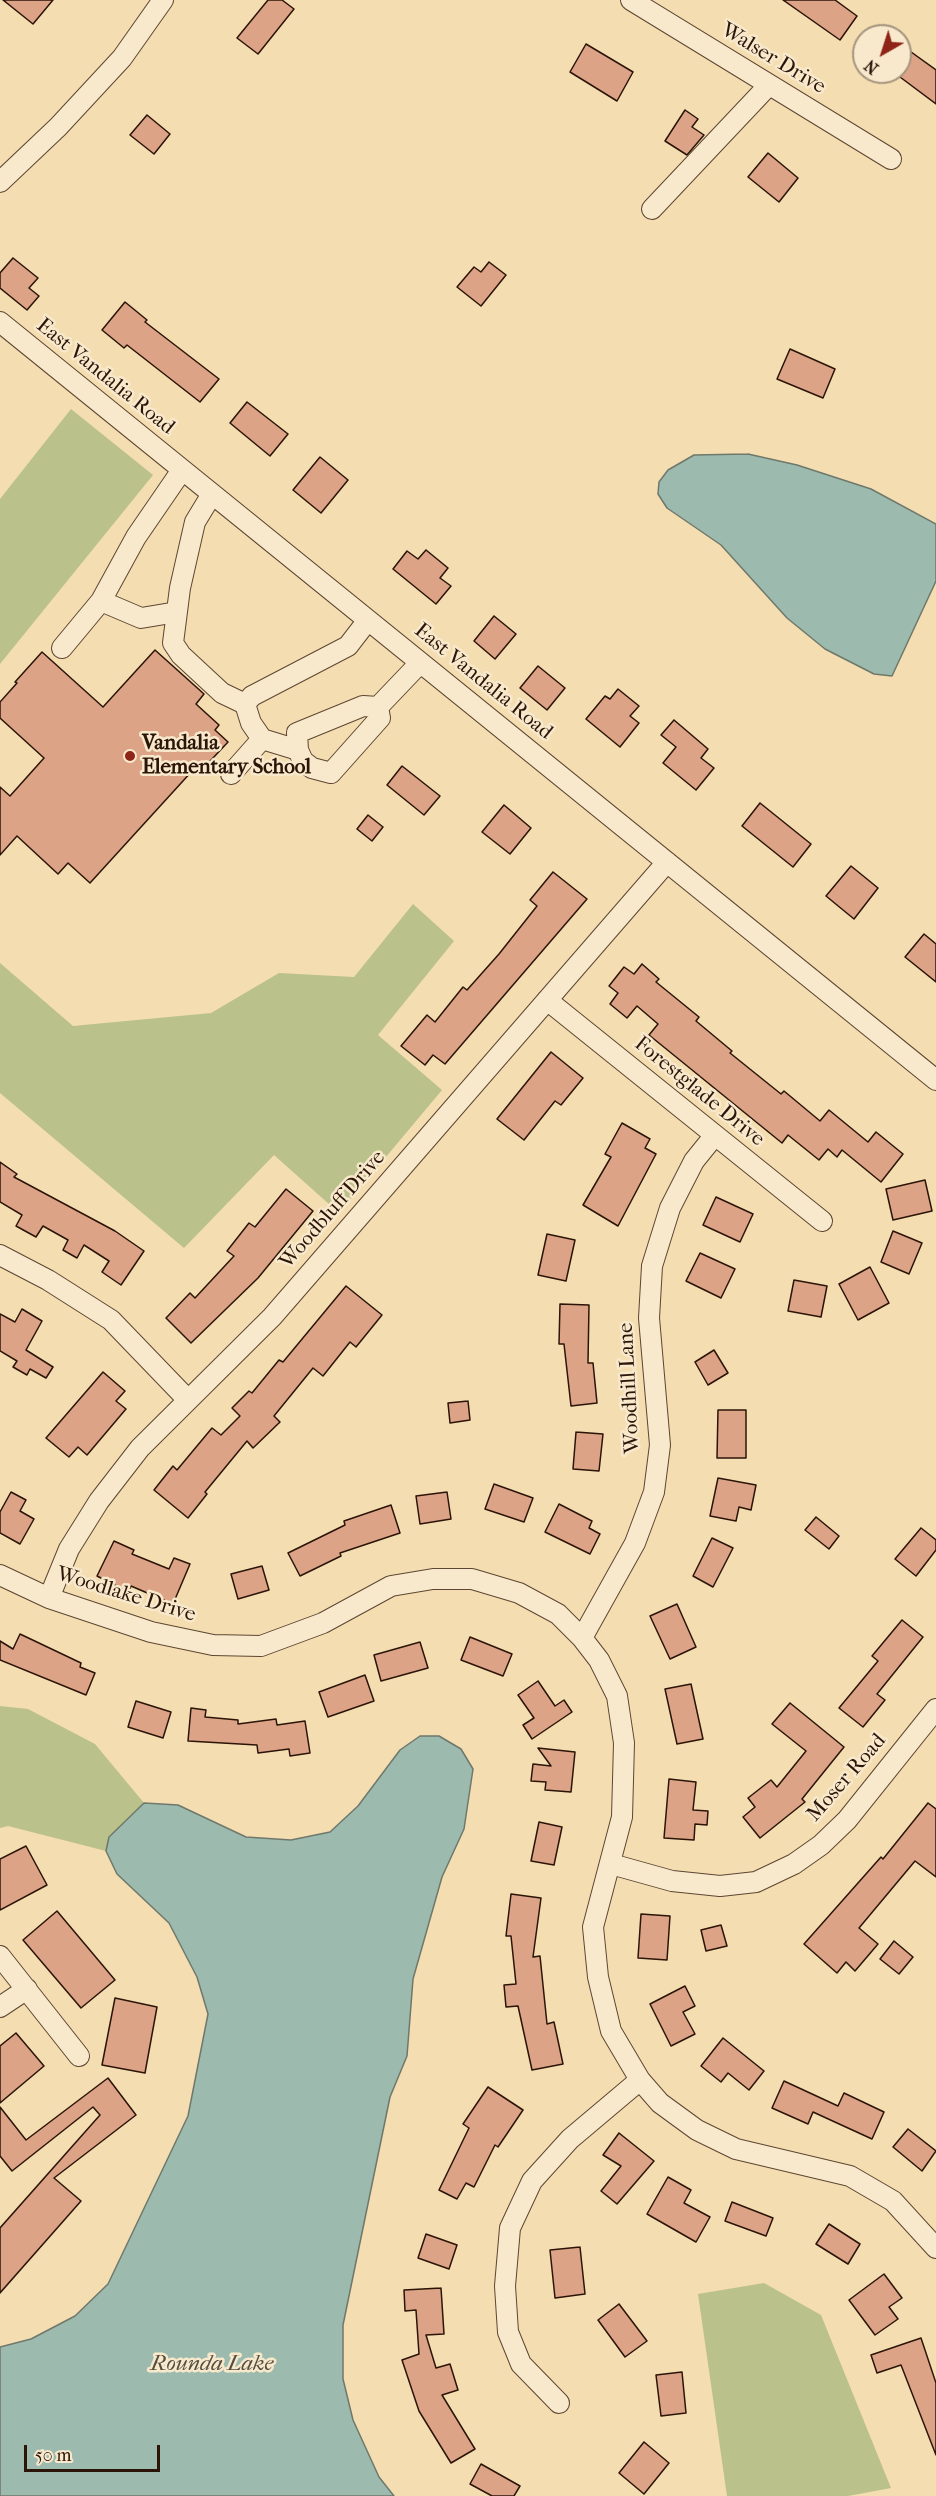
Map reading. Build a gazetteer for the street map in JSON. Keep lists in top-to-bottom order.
{
  "streets": {
    "street": [
      "Walser Drive",
      "East Vandalia Road",
      "Forestglade Drive",
      "Woodbluff Drive",
      "Woodhill Lane",
      "Woodlake Drive",
      "Moser Road"
    ]
  },
  "crossings": [
    ["East Vandalia Road", "Woodbluff Drive"],
    ["Forestglade Drive", "Woodbluff Drive"],
    ["Forestglade Drive", "Woodhill Lane"],
    ["Woodbluff Drive", "Woodlake Drive"],
    ["Woodhill Lane", "Woodlake Drive"],
    ["Woodlake Drive", "Moser Road"]
  ],
  "water": ["Rounda Lake"],
  "places": ["Vandalia Elementary School"],
  "scale_bar": "50 m",
  "north": "bottom left"
}
